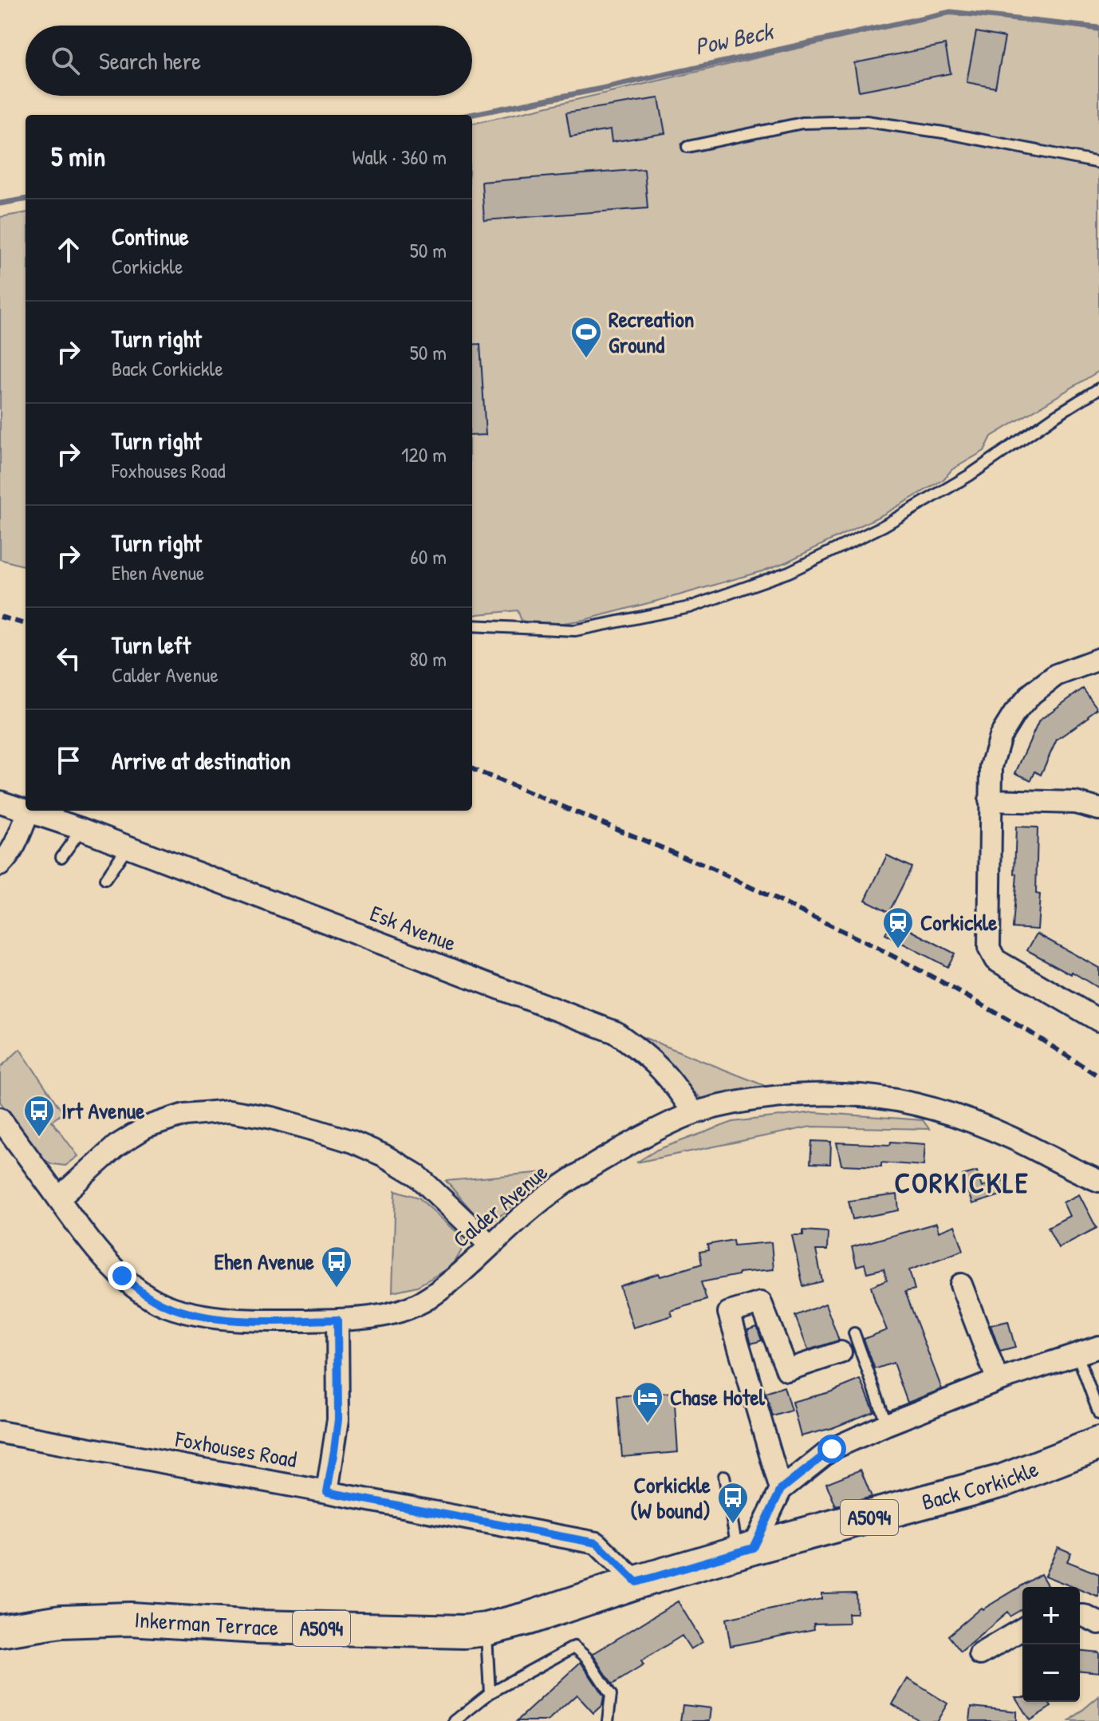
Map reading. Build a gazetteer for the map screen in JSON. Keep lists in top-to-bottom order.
{
  "streets": {
    "main road": ["Back Corkickle", "A5094", "Inkerman Terrace"],
    "street": ["Esk Avenue", "Calder Avenue", "Foxhouses Road"]
  },
  "crossings": [
    ["Esk Avenue", "Calder Avenue"],
    ["Foxhouses Road", "Back Corkickle"],
    ["Foxhouses Road", "Inkerman Terrace"],
    ["Back Corkickle", "Inkerman Terrace"]
  ],
  "districts": ["CORKICKLE"],
  "water": ["Pow Beck"],
  "places": {
    "sports": ["Recreation Ground"],
    "station": ["Corkickle"],
    "bus stop": ["Irt Avenue", "Ehen Avenue", "Corkickle (W bound)"],
    "hotel": ["Chase Hotel"]
  },
  "page": {
    "search": "Search here",
    "heading": ["5 min", "Walk · 360 m"],
    "list": [
      ["Continue", "Corkickle", "50 m"],
      ["Turn right", "Back Corkickle", "50 m"],
      ["Turn right", "Foxhouses Road", "120 m"],
      ["Turn right", "Ehen Avenue", "60 m"],
      ["Turn left", "Calder Avenue", "80 m"],
      "Arrive at destination"
    ],
    "map_buttons": ["+", "−"]
  }
}
